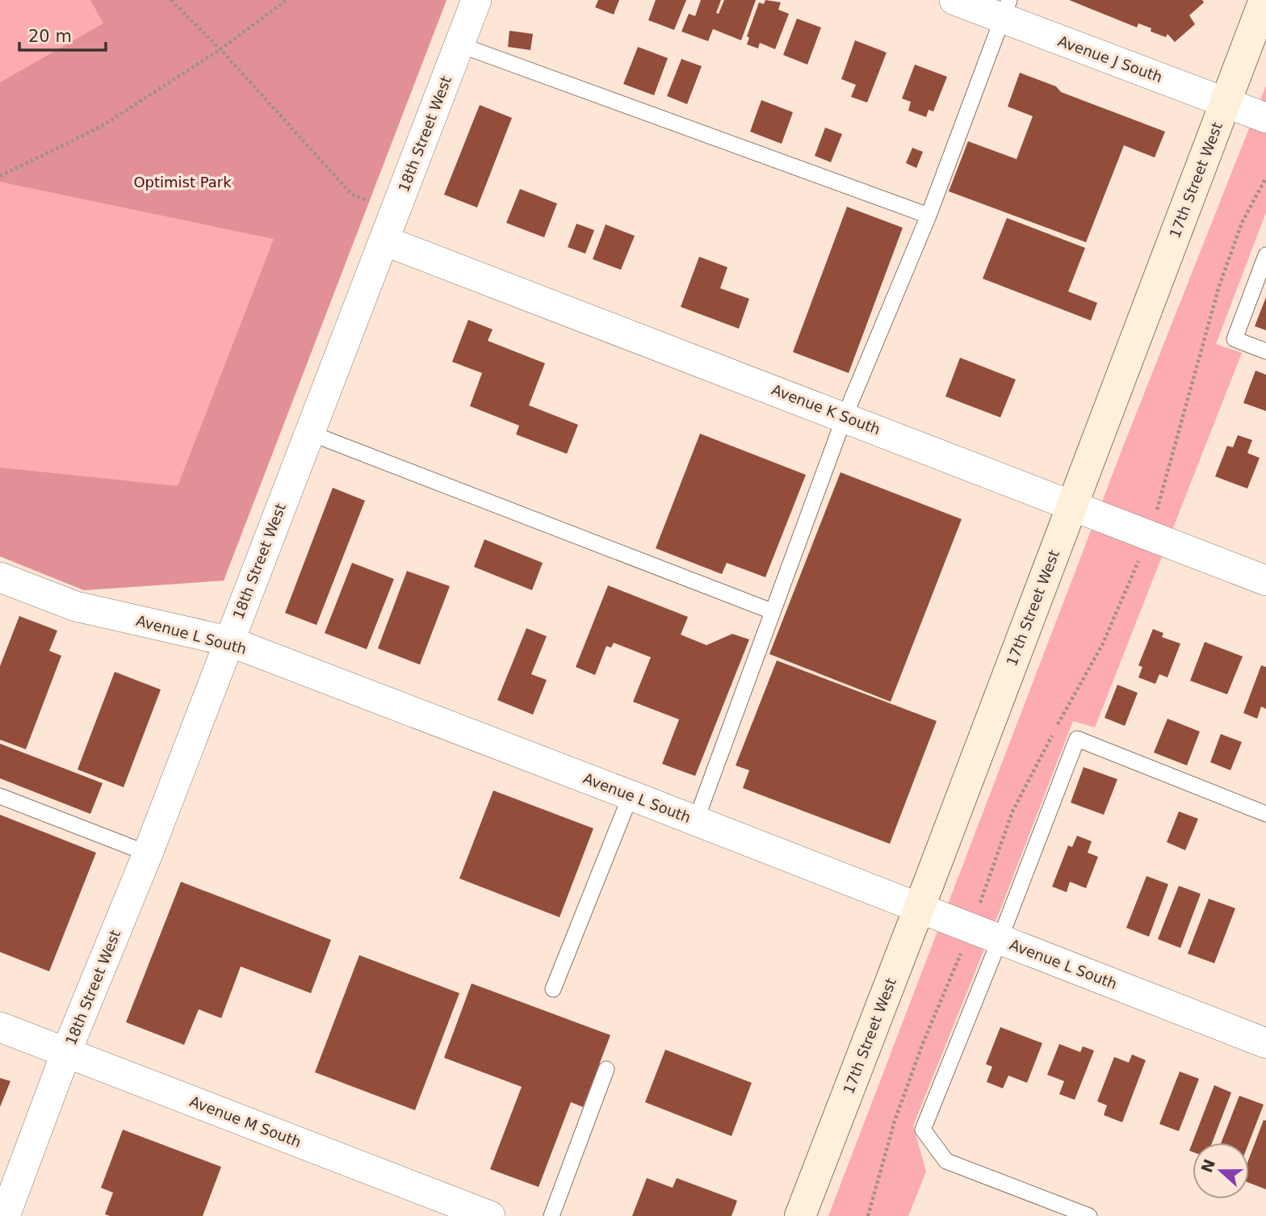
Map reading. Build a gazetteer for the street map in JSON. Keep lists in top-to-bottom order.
{
  "streets": {
    "street": [
      "Avenue J South",
      "18th Street West",
      "17th Street West",
      "Avenue K South",
      "Avenue L South",
      "Avenue M South"
    ]
  },
  "crossings": [
    ["Avenue J South", "17th Street West"],
    ["18th Street West", "Avenue K South"],
    ["18th Street West", "Avenue L South"],
    ["18th Street West", "Avenue M South"],
    ["17th Street West", "Avenue K South"],
    ["17th Street West", "Avenue L South"]
  ],
  "parks": ["Optimist Park"],
  "scale_bar": "20 m",
  "north": "left"
}
